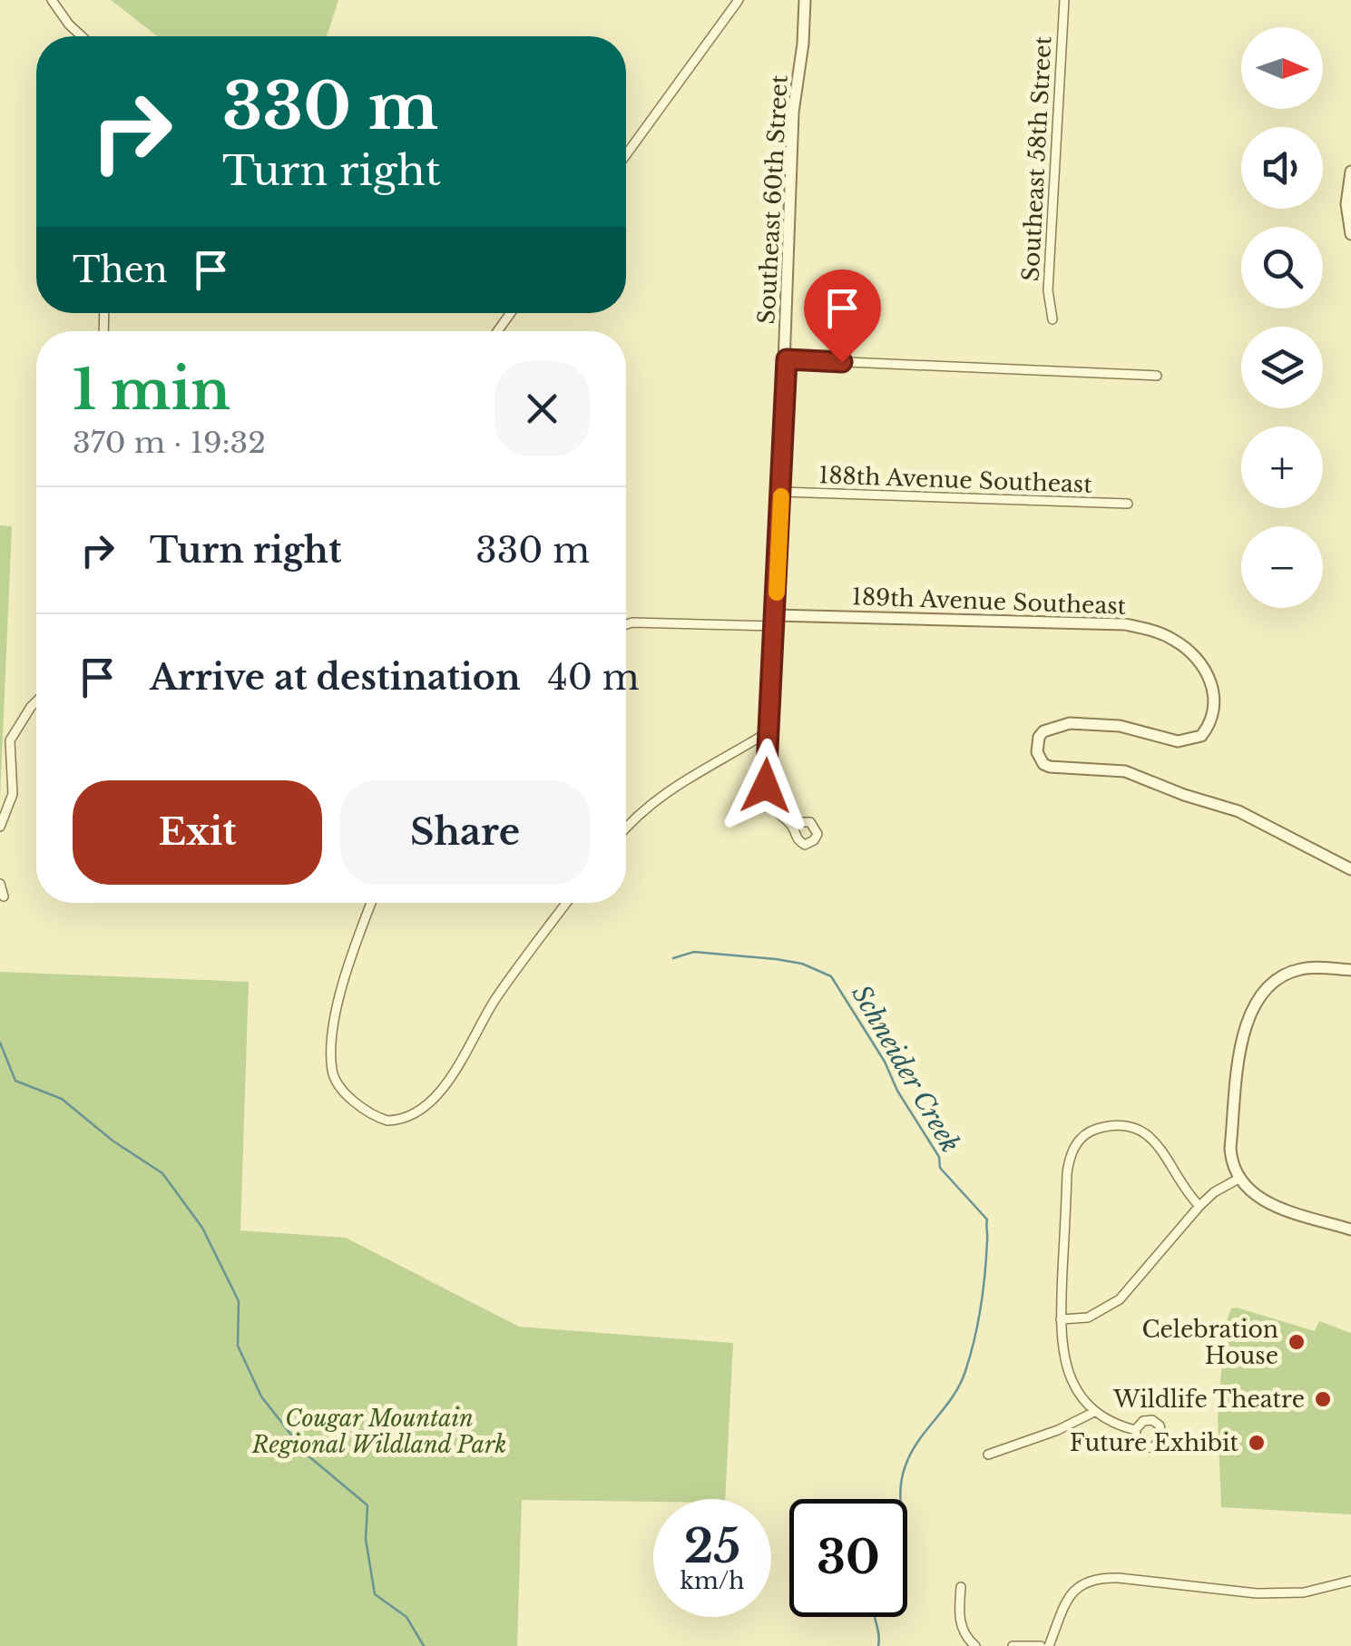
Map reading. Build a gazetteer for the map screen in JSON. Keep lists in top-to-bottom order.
{
  "streets": {
    "street": [
      "Southeast 58th Street",
      "Southeast 60th Street",
      "188th Avenue Southeast",
      "189th Avenue Southeast"
    ]
  },
  "crossings": [
    ["Southeast 60th Street", "188th Avenue Southeast"],
    ["Southeast 60th Street", "189th Avenue Southeast"]
  ],
  "water": ["Schneider Creek"],
  "parks": ["Cougar Mountain Regional Wildland Park"],
  "places": ["Celebration House", "Wildlife Theatre", "Future Exhibit"],
  "north": "right",
  "page": {
    "map_buttons": ["+", "−"],
    "turn": ["330 m", "Turn right"],
    "then": "Then",
    "heading": ["1 min", "370 m · 19:32"],
    "list": [
      {
        "name": "Turn right",
        "value": "330 m"
      },
      {
        "name": "Arrive at destination",
        "value": "40 m"
      }
    ],
    "buttons": ["Exit", "Share"],
    "speed": "25 km/h",
    "limit": "30"
  }
}
